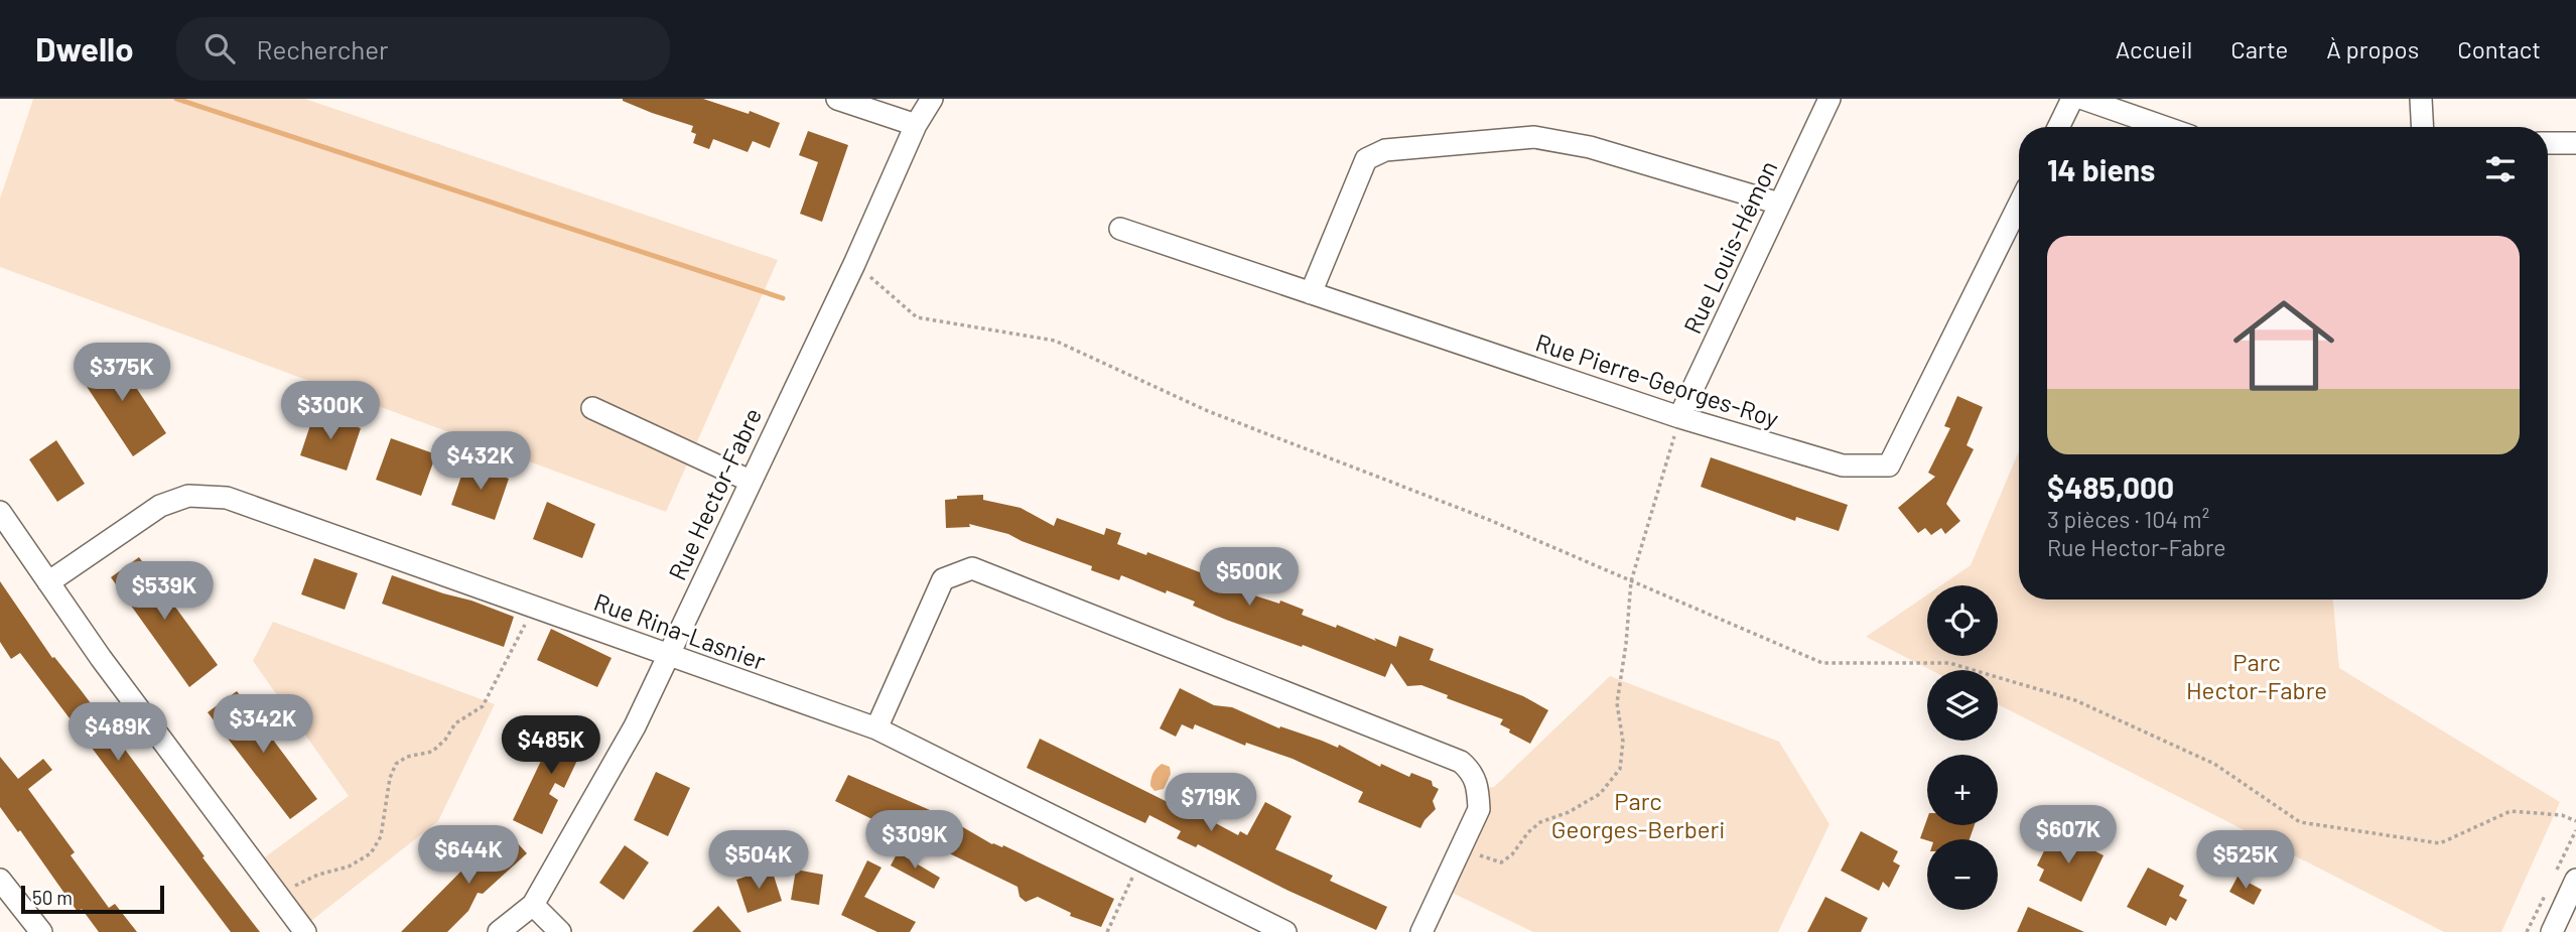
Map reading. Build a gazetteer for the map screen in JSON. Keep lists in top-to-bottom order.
{
  "streets": {
    "street": [
      "Rue Louis-Hémon",
      "Rue Pierre-Georges-Roy",
      "Rue Hector-Fabre",
      "Rue Rina-Lasnier"
    ]
  },
  "crossings": [
    ["Rue Louis-Hémon", "Rue Pierre-Georges-Roy"],
    ["Rue Hector-Fabre", "Rue Rina-Lasnier"]
  ],
  "parks": ["Parc Hector-Fabre", "Parc Georges-Berberi"],
  "scale_bar": "50 m",
  "page": {
    "header": "Dwello",
    "search": "Rechercher",
    "nav": [
      "Accueil",
      "Carte",
      "À propos",
      "Contact"
    ],
    "heading": "14 biens",
    "list": [
      {
        "name": "$485,000",
        "note": "3 pièces · 104 m² · Rue Hector-Fabre"
      }
    ],
    "price": [
      "$375K",
      "$300K",
      "$432K",
      "$500K",
      "$539K",
      "$342K",
      "$489K",
      "$485K",
      "$719K",
      "$607K",
      "$309K",
      "$644K",
      "$504K",
      "$525K"
    ],
    "map_buttons": ["+", "−"],
    "scale": "50 m"
  }
}
